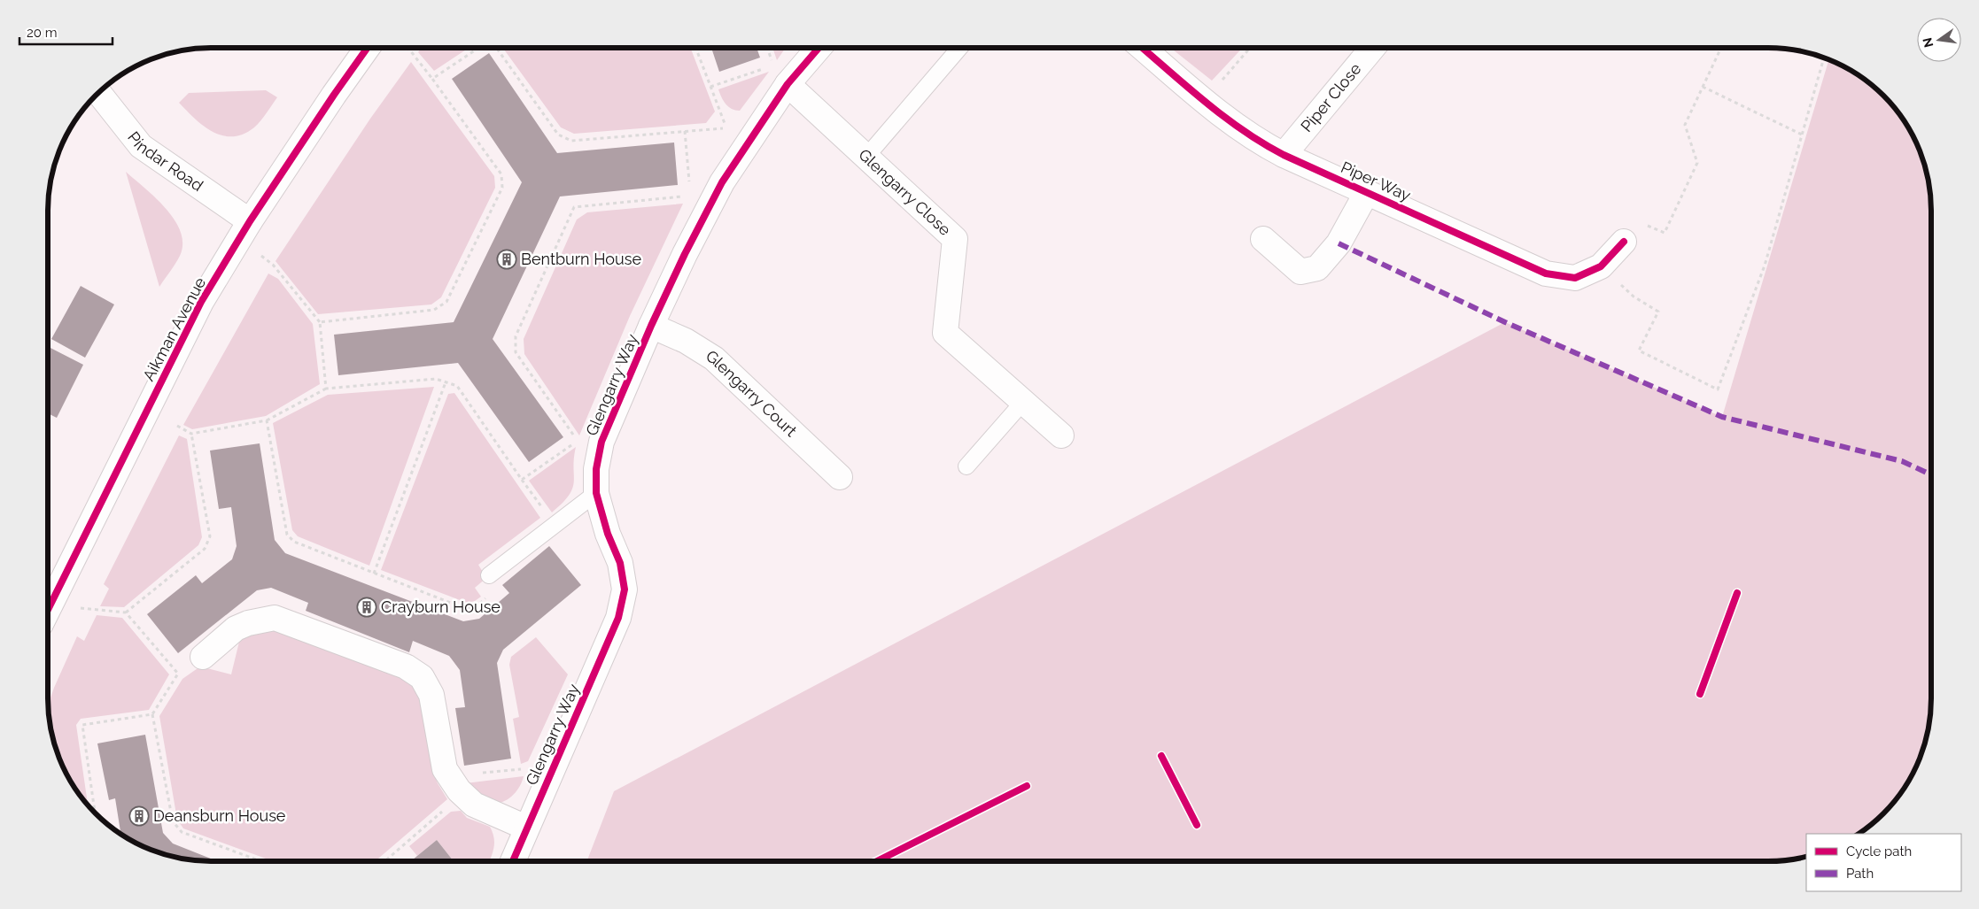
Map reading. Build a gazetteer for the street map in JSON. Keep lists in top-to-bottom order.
{
  "streets": {
    "street": [
      "Piper Close",
      "Pindar Road",
      "Piper Way",
      "Glengarry Close",
      "Aikman Avenue",
      "Glengarry Way",
      "Glengarry Court"
    ]
  },
  "crossings": [
    ["Piper Close", "Piper Way"],
    ["Pindar Road", "Aikman Avenue"],
    ["Glengarry Close", "Glengarry Way"],
    ["Glengarry Way", "Glengarry Court"]
  ],
  "places": {
    "building": ["Bentburn House", "Crayburn House", "Deansburn House"]
  },
  "legend": ["Cycle path", "Path"],
  "scale_bar": "20 m",
  "north": "left"
}
